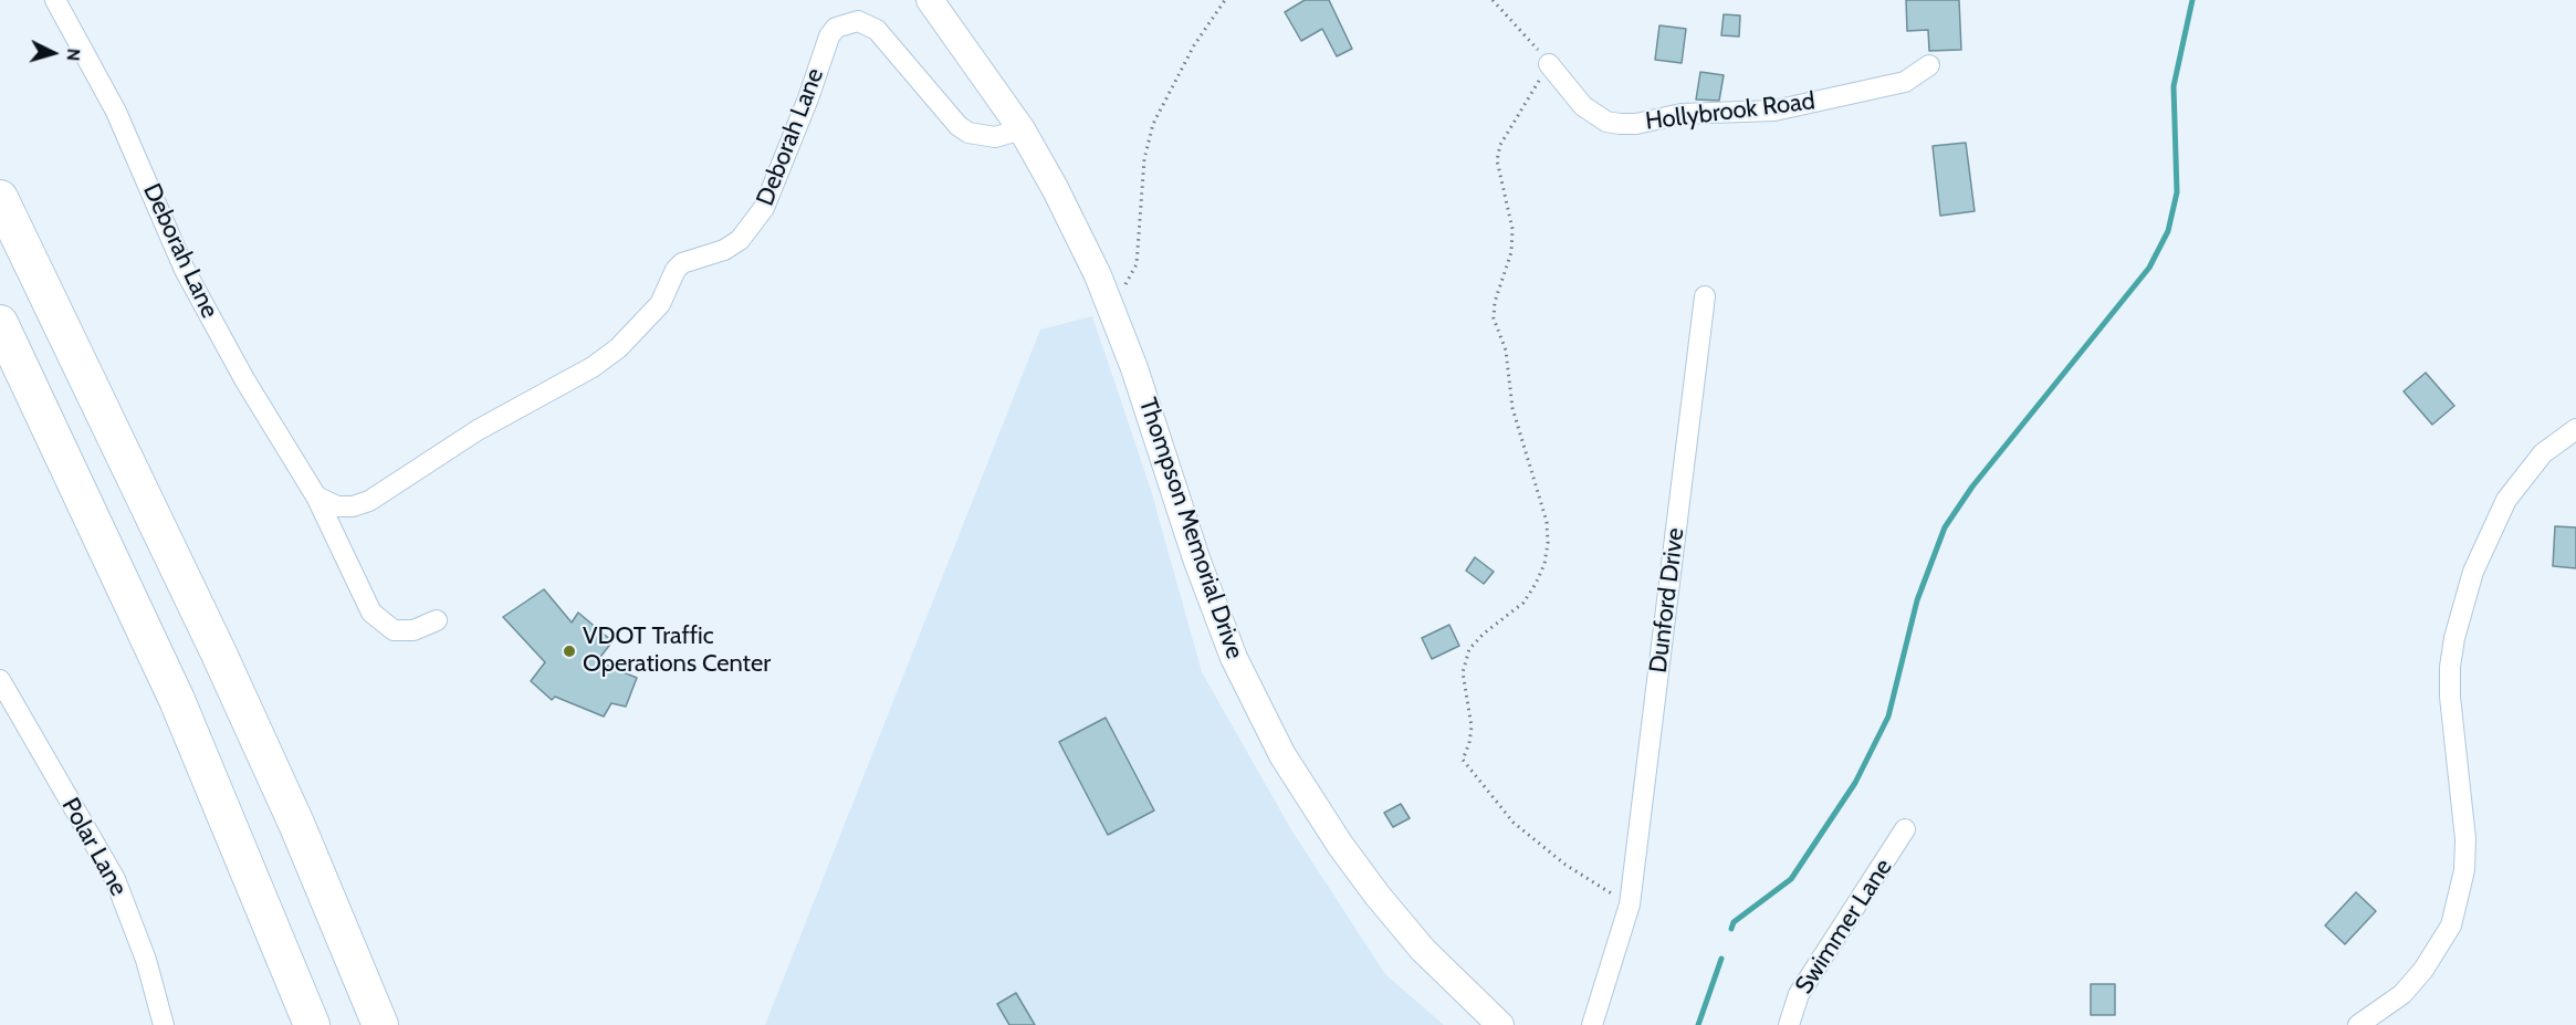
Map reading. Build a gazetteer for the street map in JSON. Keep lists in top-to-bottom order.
{
  "streets": {
    "main road": ["Thompson Memorial Drive"],
    "street": [
      "Hollybrook Road",
      "Deborah Lane",
      "Dunford Drive",
      "Polar Lane",
      "Swimmer Lane"
    ]
  },
  "crossings": [
    ["Deborah Lane", "Thompson Memorial Drive"]
  ],
  "places": ["VDOT Traffic Operations Center"],
  "north": "right"
}
